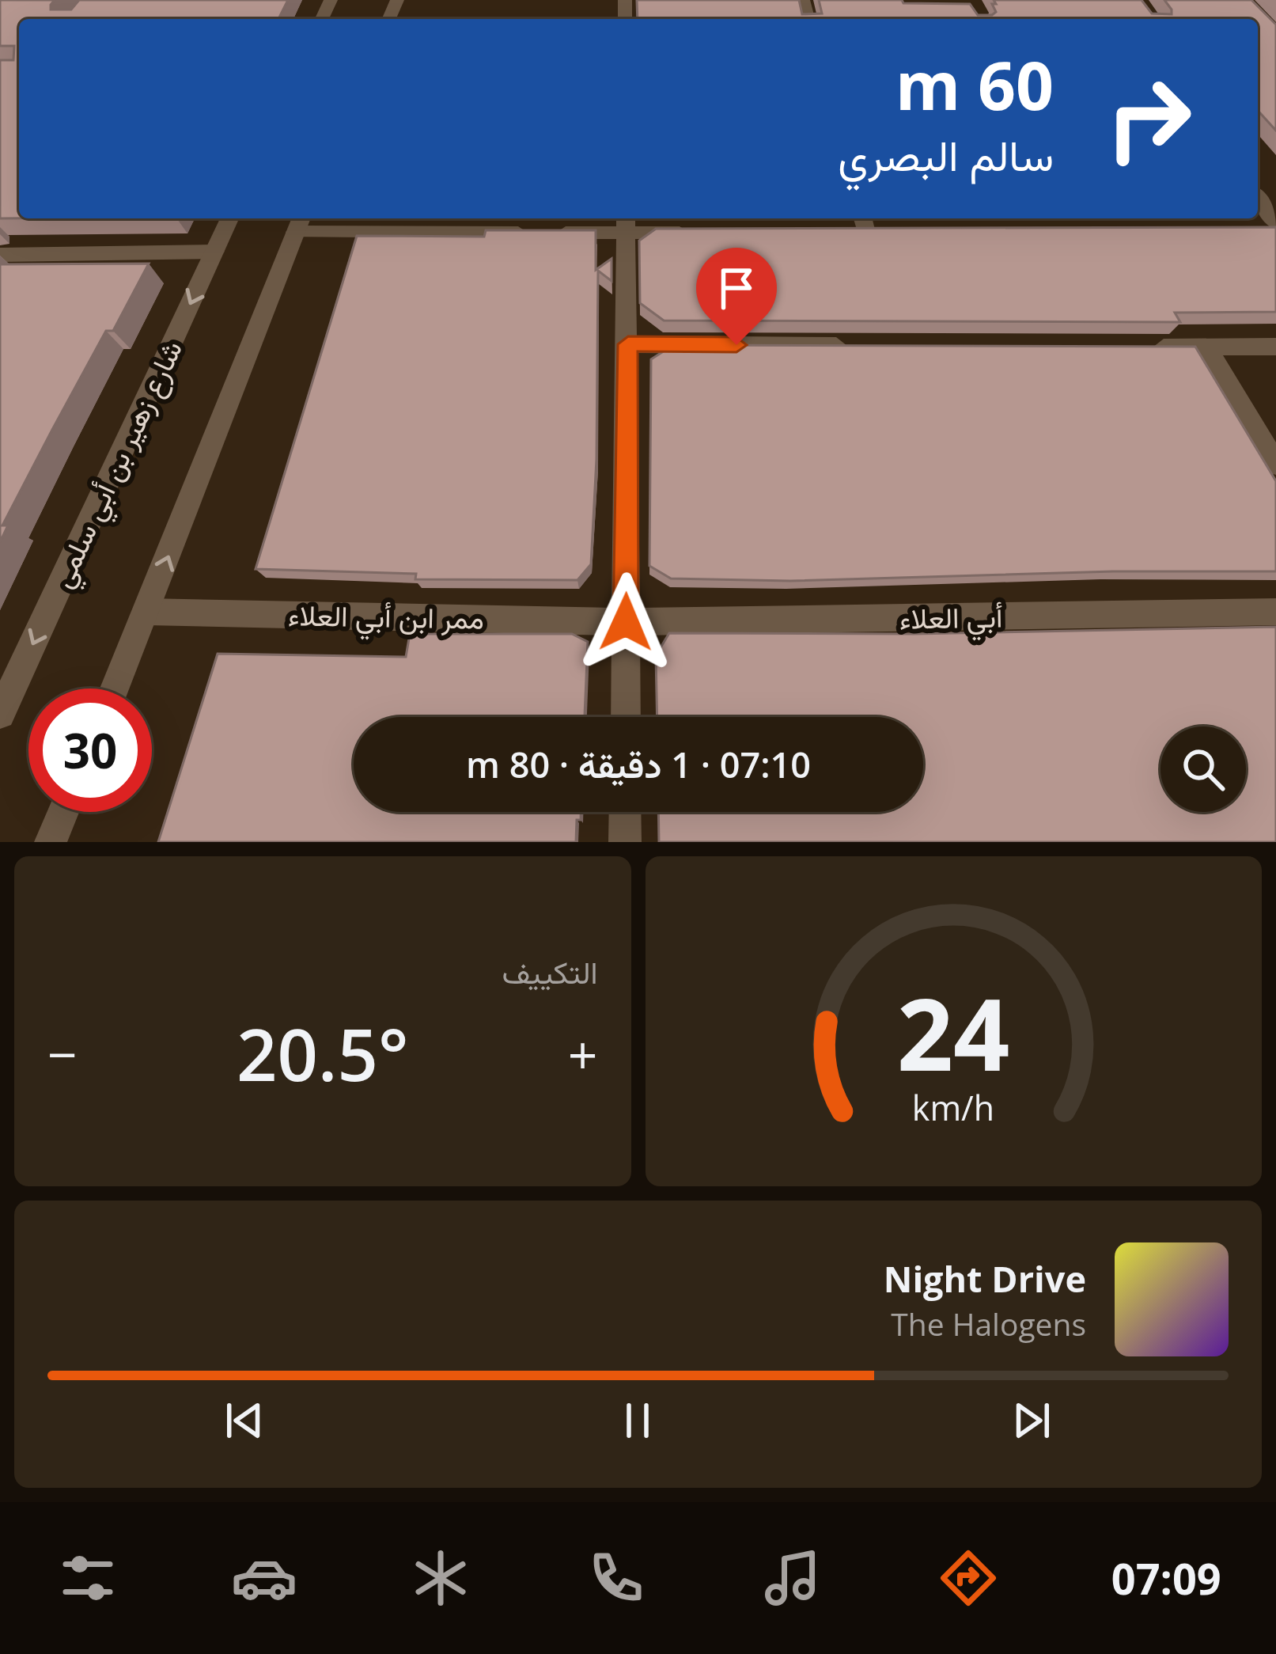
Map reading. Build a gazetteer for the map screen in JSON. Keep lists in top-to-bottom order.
{
  "streets": {
    "street": ["شارع زهير بن أبي سلمي", "ممر ابن أبي العلاء", "أبي العلاء"]
  },
  "crossings": [
    ["ممر ابن أبي العلاء", "أبي العلاء"]
  ],
  "page": {
    "turn": ["60 m", "سالم البصري"],
    "limit": "30",
    "trip": "07:10 · 1 دقيقة · 80 m",
    "tile": "التكييف",
    "heat": ["−", "20.5°", "+"],
    "song": ["Night Drive", "The Halogens"],
    "tabs": "07:09",
    "gauge": ["24", "km/h"]
  }
}
